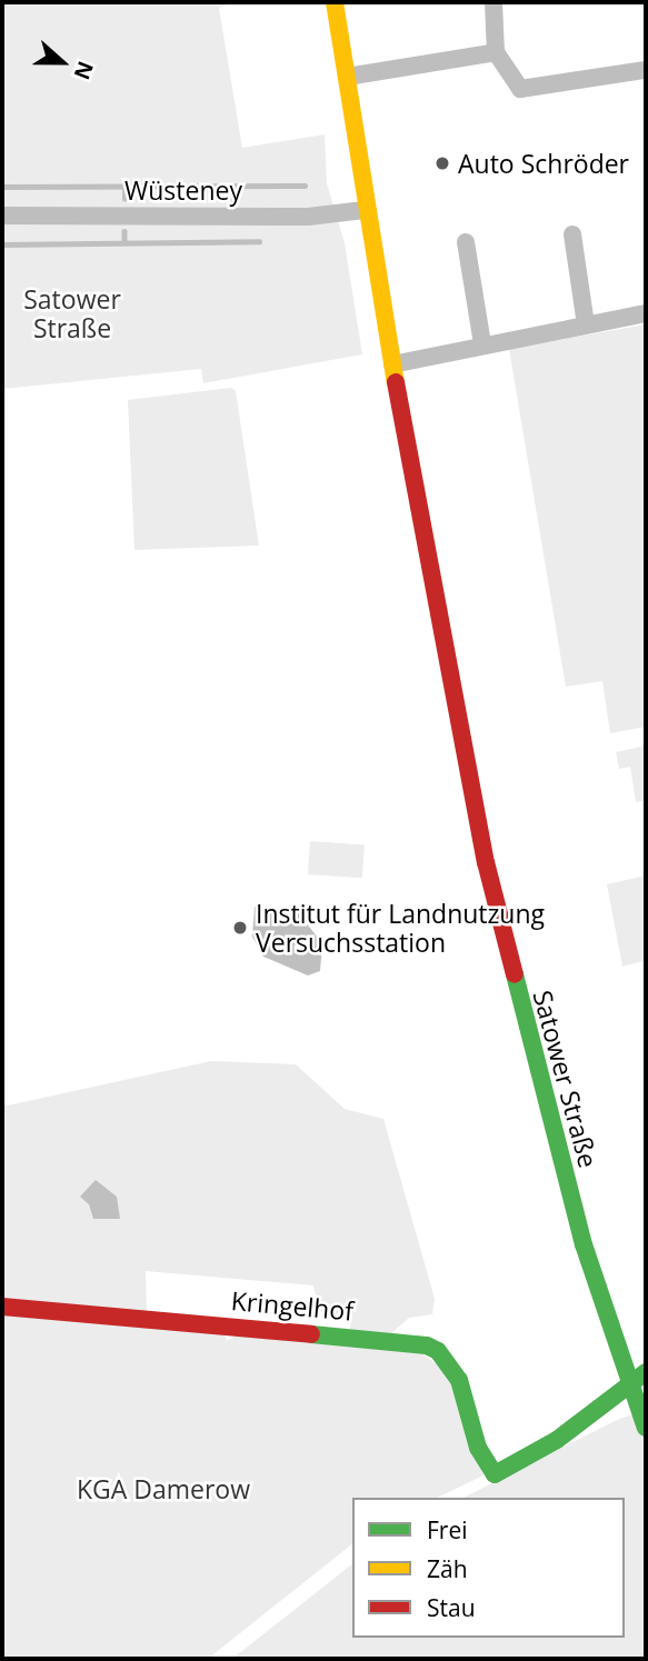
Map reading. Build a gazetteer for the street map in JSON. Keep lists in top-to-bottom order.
{
  "streets": {
    "main road": ["Satower Straße", "Kringelhof"],
    "street": ["Wüsteney"]
  },
  "crossings": [
    ["Wüsteney", "Satower Straße"],
    ["Satower Straße", "Kringelhof"]
  ],
  "parks": ["Satower Straße", "KGA Damerow"],
  "places": ["Auto Schröder", "Institut für Landnutzung Versuchsstation"],
  "legend": ["Frei", "Zäh", "Stau"],
  "north": "right"
}
